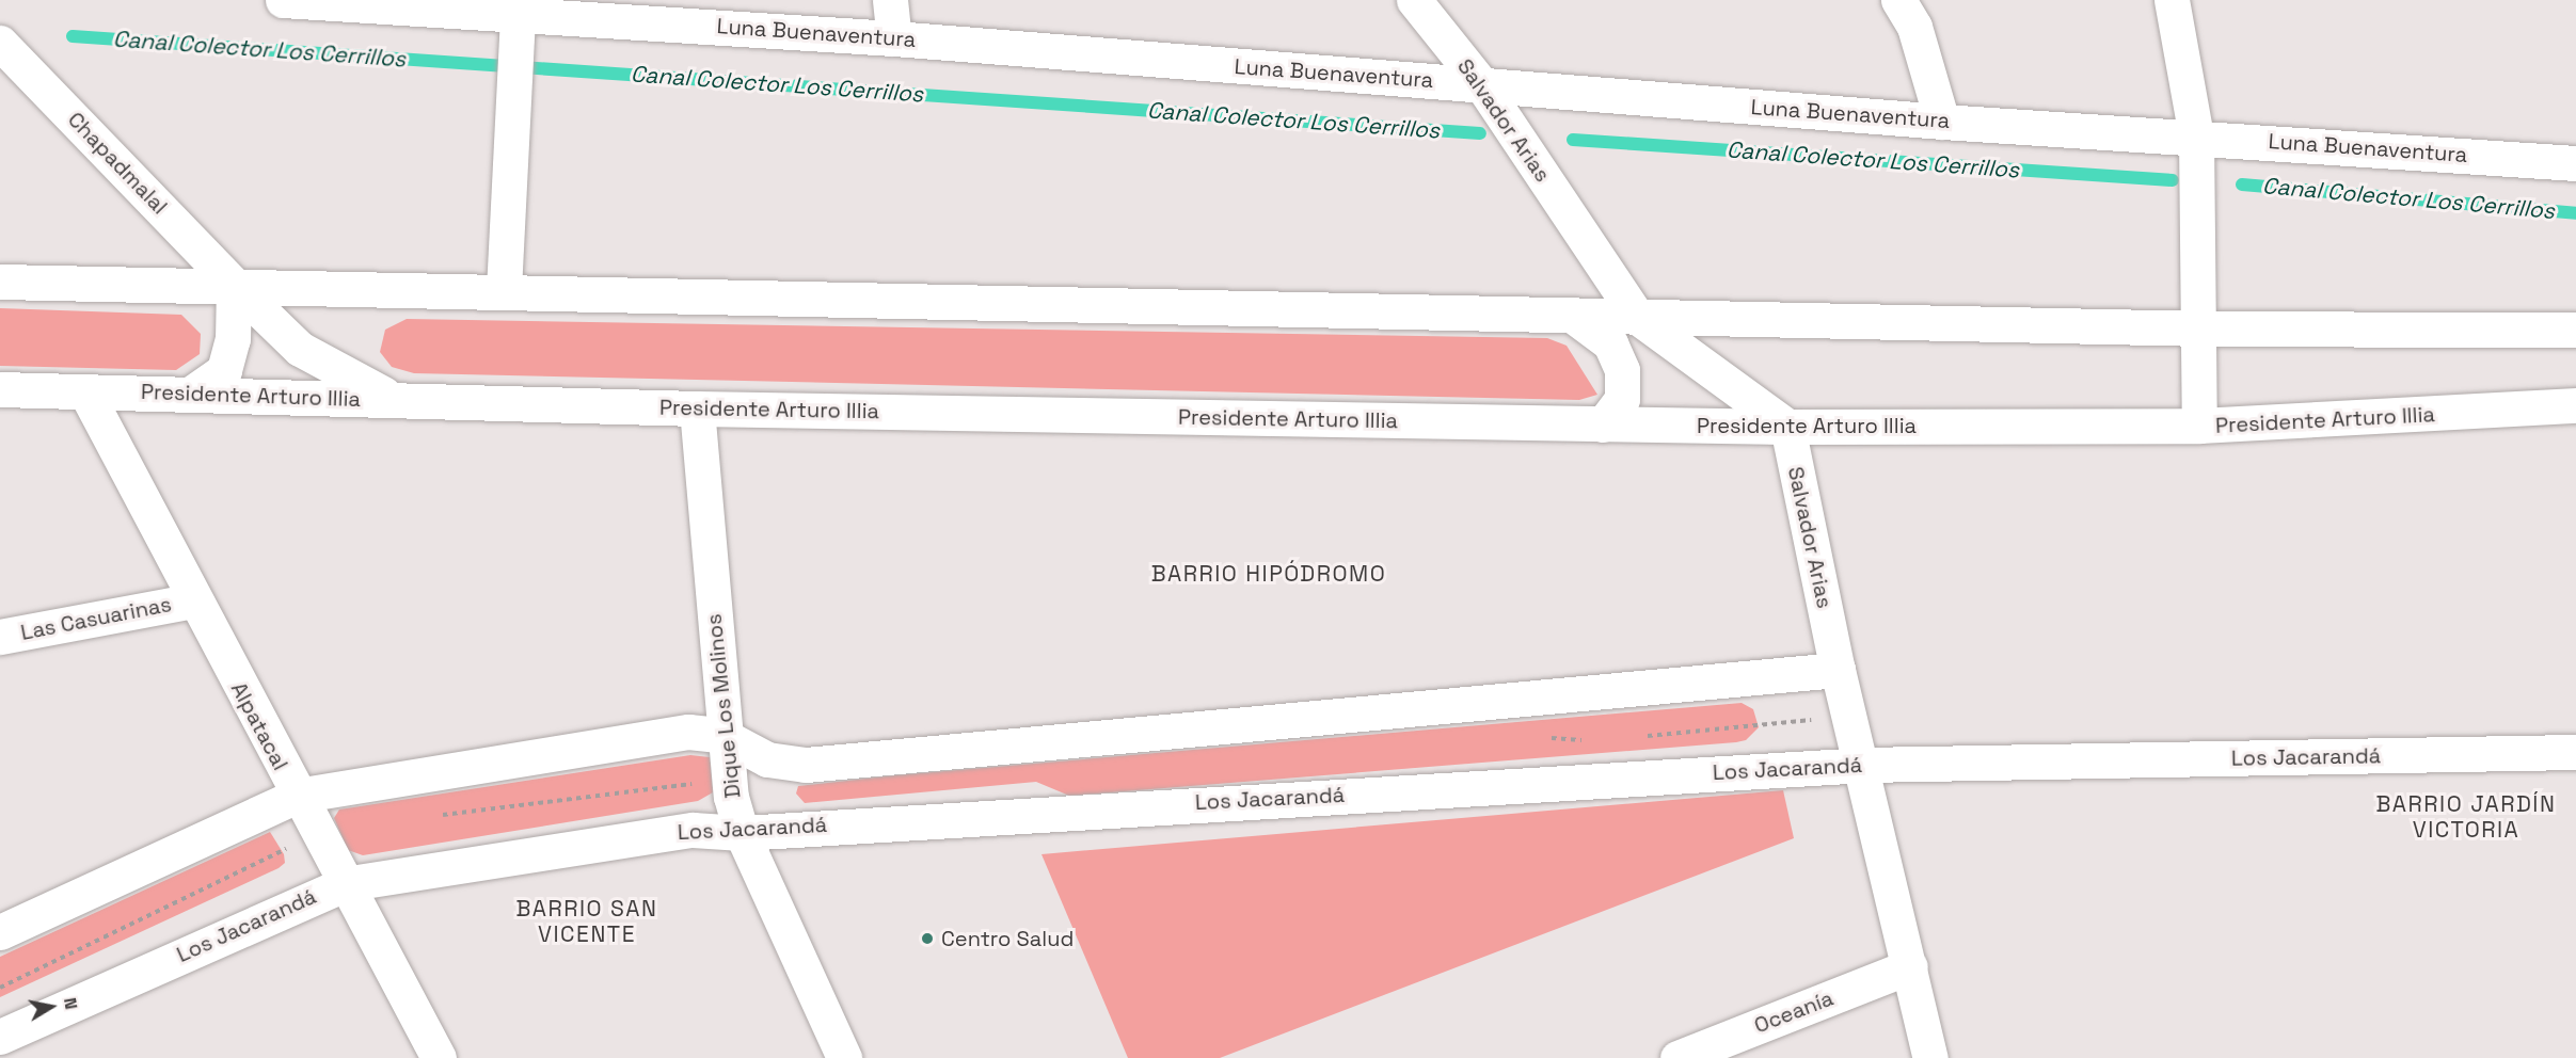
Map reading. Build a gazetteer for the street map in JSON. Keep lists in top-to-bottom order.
{
  "streets": {
    "street": [
      "Luna Buenaventura",
      "Salvador Arias",
      "Chapadmalal",
      "Presidente Arturo Illia",
      "Las Casuarinas",
      "Dique Los Molinos",
      "Alpatacal",
      "Los Jacarandá",
      "Oceanía"
    ]
  },
  "crossings": [
    ["Luna Buenaventura", "Salvador Arias"],
    ["Salvador Arias", "Presidente Arturo Illia"],
    ["Salvador Arias", "Los Jacarandá"],
    ["Salvador Arias", "Oceanía"],
    ["Chapadmalal", "Presidente Arturo Illia"],
    ["Presidente Arturo Illia", "Dique Los Molinos"],
    ["Presidente Arturo Illia", "Alpatacal"],
    ["Las Casuarinas", "Alpatacal"],
    ["Dique Los Molinos", "Los Jacarandá"],
    ["Alpatacal", "Los Jacarandá"]
  ],
  "districts": ["BARRIO HIPÓDROMO", "BARRIO JARDÍN VICTORIA", "BARRIO SAN VICENTE"],
  "water": ["Canal Colector Los Cerrillos"],
  "places": ["Centro Salud"],
  "north": "right"
}
